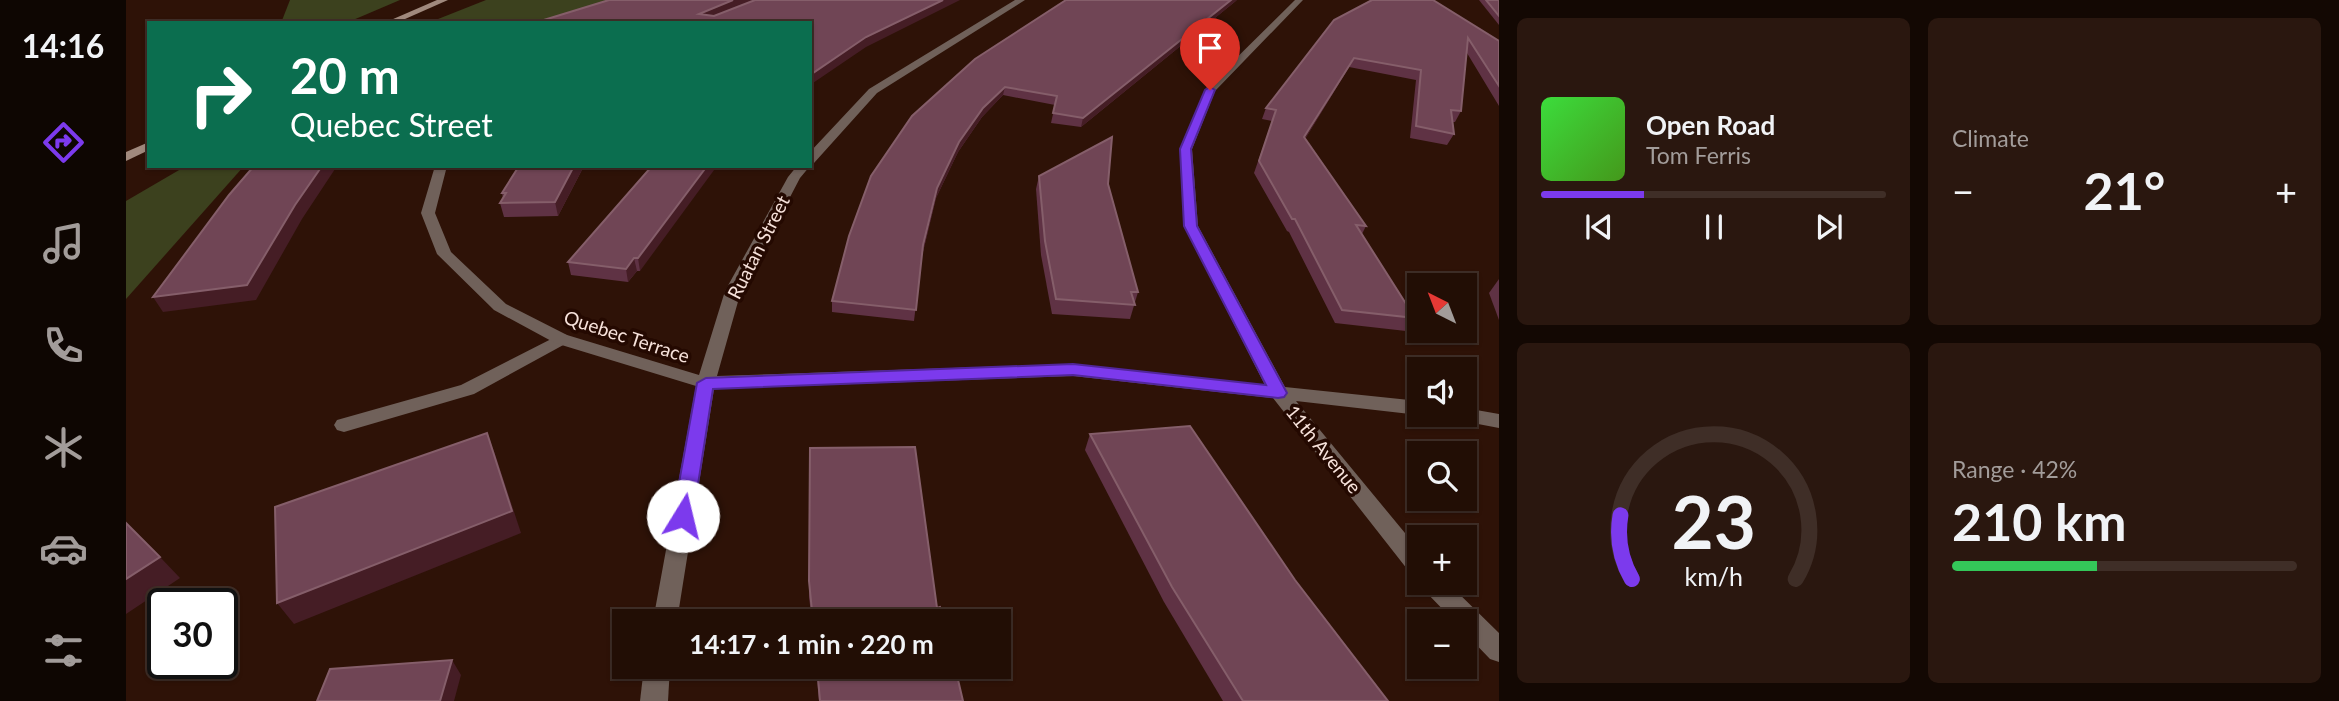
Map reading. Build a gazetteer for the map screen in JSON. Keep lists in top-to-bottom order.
{
  "streets": {
    "street": ["Ruatan Street", "Quebec Terrace", "11th Avenue"]
  },
  "crossings": [
    ["Ruatan Street", "Quebec Terrace"],
    ["Quebec Terrace", "11th Avenue"]
  ],
  "north": "top left",
  "page": {
    "tabs": "14:16",
    "tile": [
      "Climate",
      ["Range · 42%", "210 km"]
    ],
    "turn": ["20 m", "Quebec Street"],
    "song": ["Open Road", "Tom Ferris"],
    "heat": ["−", "21°", "+"],
    "map_buttons": ["+", "−"],
    "limit": "30",
    "trip": "14:17 · 1 min · 220 m",
    "gauge": ["23", "km/h"]
  }
}
